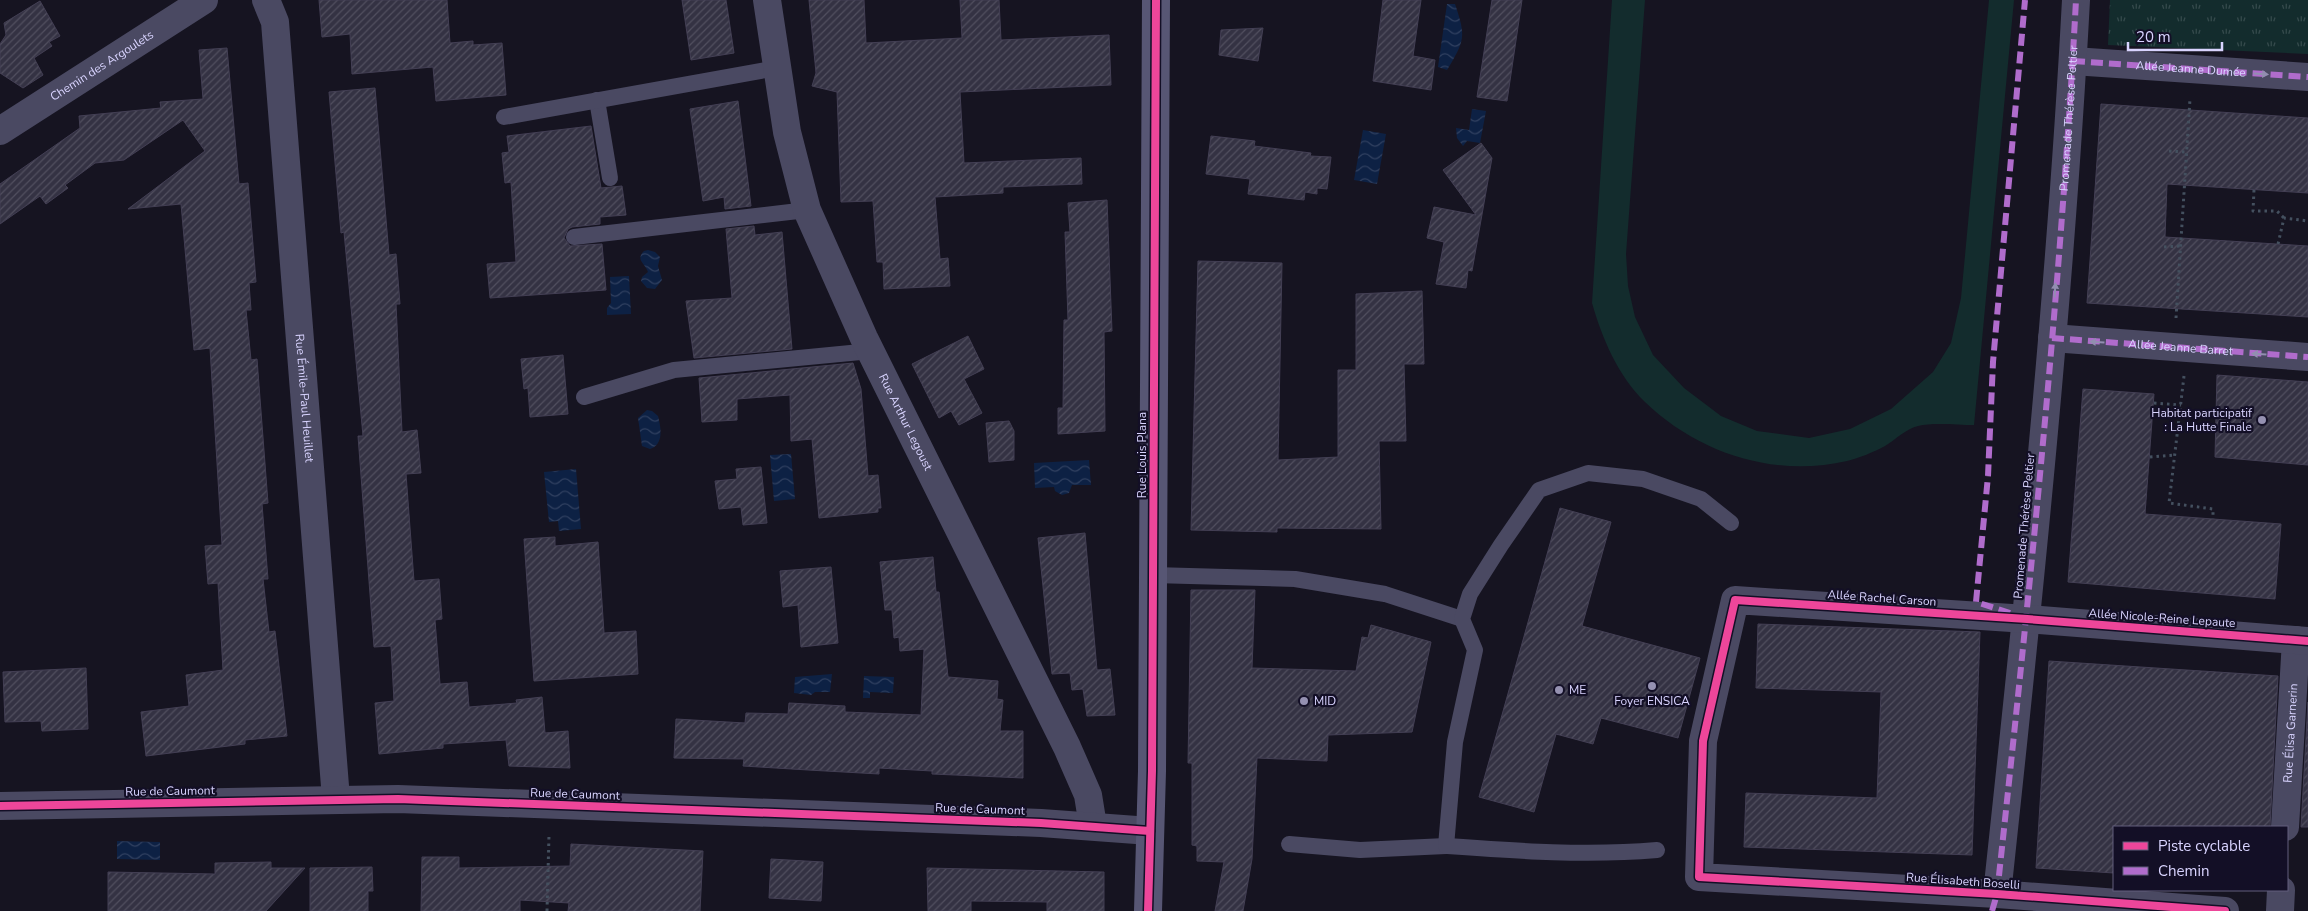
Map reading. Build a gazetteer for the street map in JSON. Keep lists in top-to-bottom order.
{
  "streets": {
    "street": [
      "Chemin des Argoulets",
      "Allée Jeanne Dumée",
      "Promenade Thérèse Peltier",
      "Allée Jeanne Barret",
      "Rue Émile-Paul Heuillet",
      "Rue Arthur Legoust",
      "Rue Louis Plana",
      "Allée Rachel Carson",
      "Allée Nicole-Reine Lepaute",
      "Rue Élisa Garnerin",
      "Rue de Caumont",
      "Rue Élisabeth Boselli"
    ]
  },
  "crossings": [
    ["Allée Jeanne Dumée", "Promenade Thérèse Peltier"],
    ["Promenade Thérèse Peltier", "Allée Jeanne Barret"],
    ["Promenade Thérèse Peltier", "Allée Rachel Carson"],
    ["Promenade Thérèse Peltier", "Allée Nicole-Reine Lepaute"],
    ["Promenade Thérèse Peltier", "Rue Élisabeth Boselli"],
    ["Rue Émile-Paul Heuillet", "Rue de Caumont"],
    ["Rue Arthur Legoust", "Rue de Caumont"],
    ["Rue Louis Plana", "Rue de Caumont"],
    ["Allée Rachel Carson", "Allée Nicole-Reine Lepaute"],
    ["Allée Rachel Carson", "Rue Élisabeth Boselli"],
    ["Allée Nicole-Reine Lepaute", "Rue Élisa Garnerin"]
  ],
  "one_way": ["Allée Jeanne Dumée", "Allée Jeanne Barret"],
  "places": [
    "Habitat participatif : La Hutte Finale",
    "Foyer ENSICA",
    "ME",
    "MID"
  ],
  "legend": ["Piste cyclable", "Chemin"],
  "scale_bar": "20 m"
}
